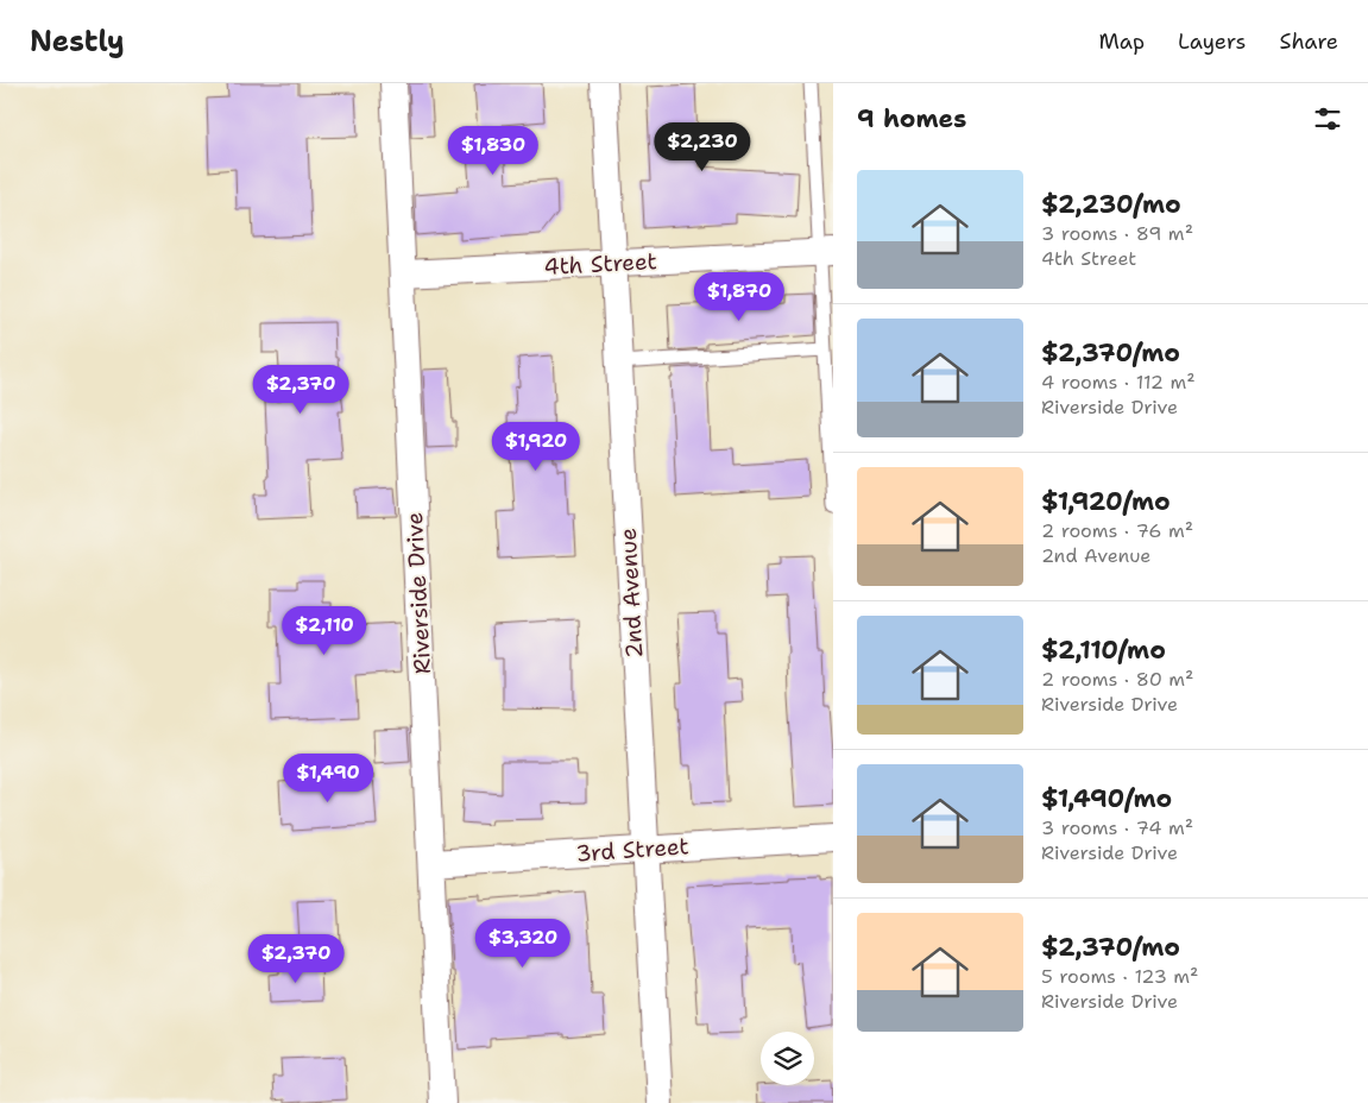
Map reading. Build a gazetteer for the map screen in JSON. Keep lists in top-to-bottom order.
{
  "streets": {
    "street": [
      "4th Street",
      "Riverside Drive",
      "2nd Avenue",
      "3rd Street"
    ]
  },
  "crossings": [
    ["4th Street", "Riverside Drive"],
    ["4th Street", "2nd Avenue"],
    ["Riverside Drive", "3rd Street"],
    ["2nd Avenue", "3rd Street"]
  ],
  "page": {
    "header": "Nestly",
    "nav": ["Map", "Layers", "Share"],
    "heading": "9 homes",
    "price": [
      "$2,230",
      "$1,830",
      "$1,870",
      "$2,370",
      "$1,920",
      "$2,110",
      "$1,490",
      "$3,320",
      "$2,370"
    ],
    "list": [
      {
        "name": "$2,230/mo",
        "note": "3 rooms · 89 m² · 4th Street"
      },
      {
        "name": "$2,370/mo",
        "note": "4 rooms · 112 m² · Riverside Drive"
      },
      {
        "name": "$1,920/mo",
        "note": "2 rooms · 76 m² · 2nd Avenue"
      },
      {
        "name": "$2,110/mo",
        "note": "2 rooms · 80 m² · Riverside Drive"
      },
      {
        "name": "$1,490/mo",
        "note": "3 rooms · 74 m² · Riverside Drive"
      },
      {
        "name": "$2,370/mo",
        "note": "5 rooms · 123 m² · Riverside Drive"
      }
    ]
  }
}
